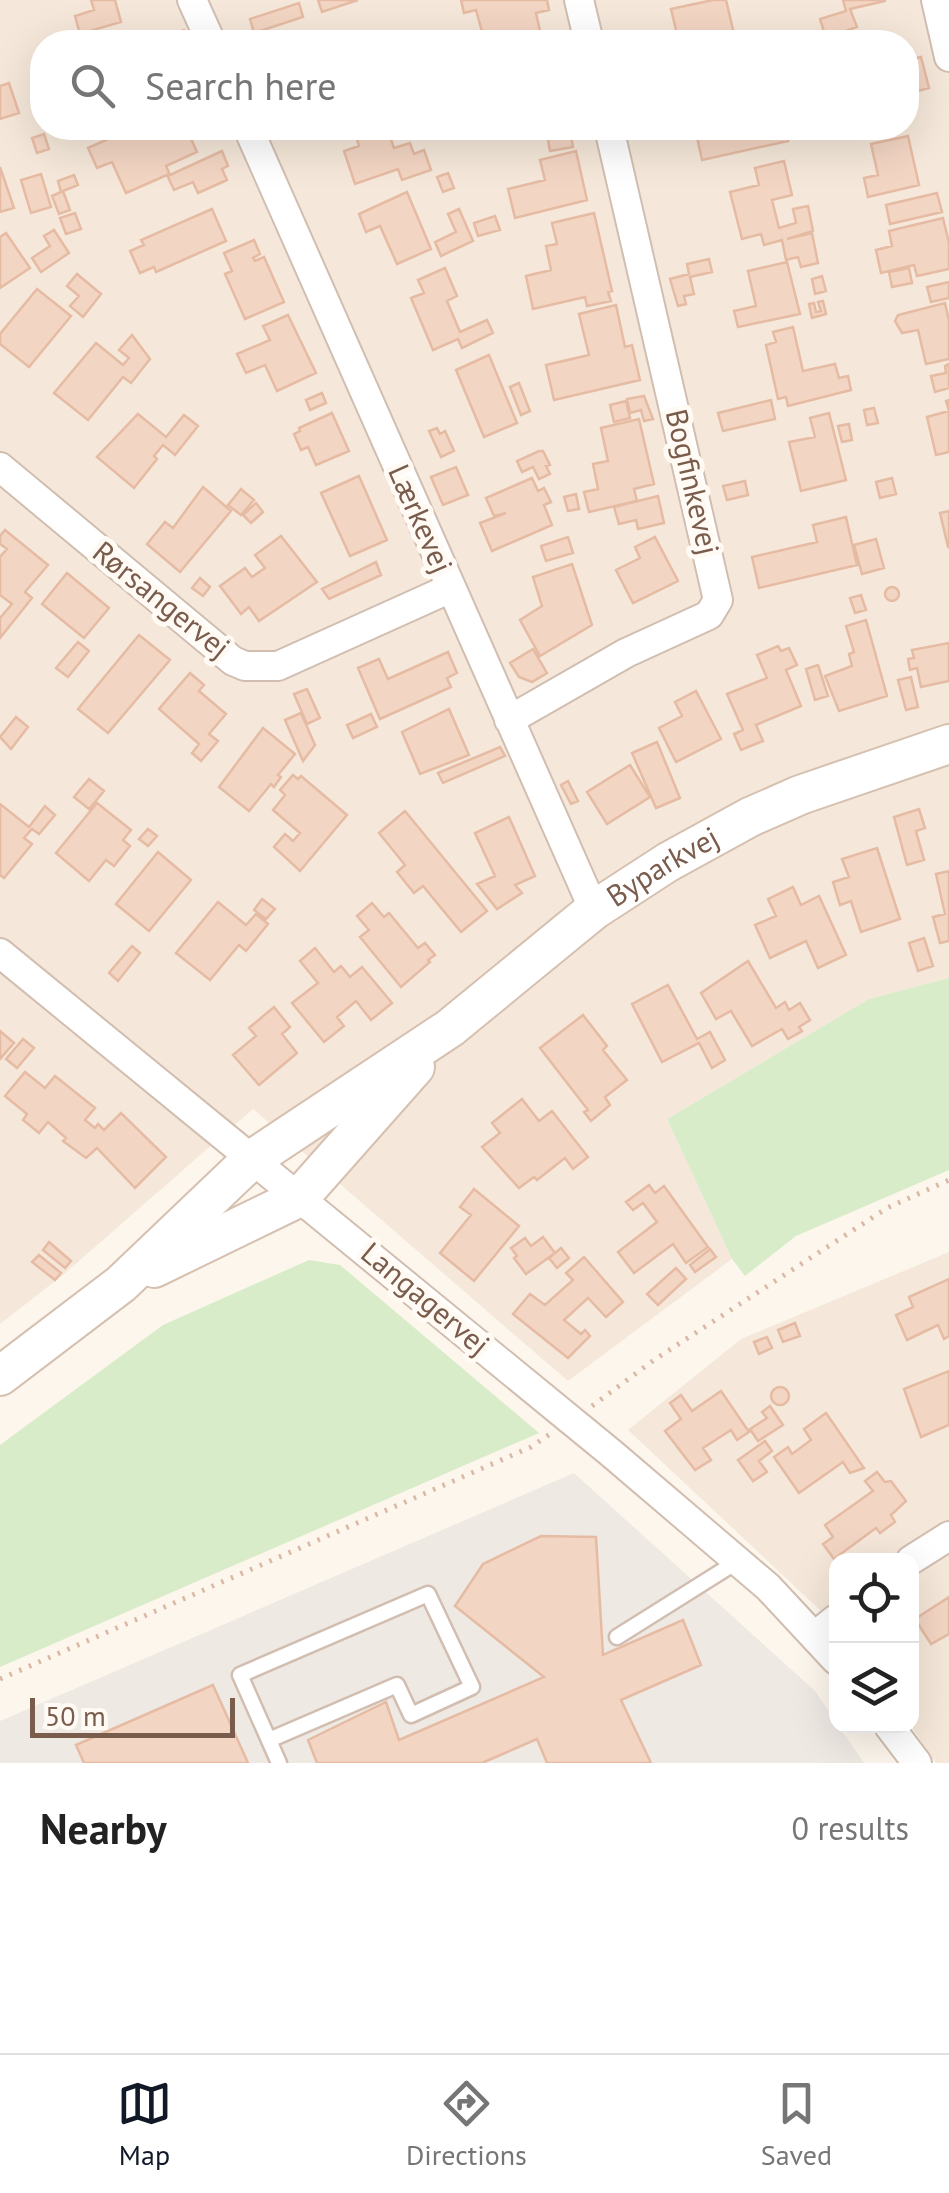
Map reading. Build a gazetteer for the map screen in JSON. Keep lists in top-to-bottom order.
{
  "streets": {
    "street": [
      "Bogfinkevej",
      "Lærkevej",
      "Rørsangervej",
      "Byparkvej",
      "Langagervej"
    ]
  },
  "crossings": [
    ["Bogfinkevej", "Lærkevej"],
    ["Lærkevej", "Rørsangervej"],
    ["Lærkevej", "Byparkvej"],
    ["Byparkvej", "Langagervej"]
  ],
  "scale_bar": "50 m",
  "page": {
    "search": "Search here",
    "scale": "50 m",
    "heading": ["Nearby", "0 results"],
    "nav": ["Map", "Directions", "Saved"]
  }
}
